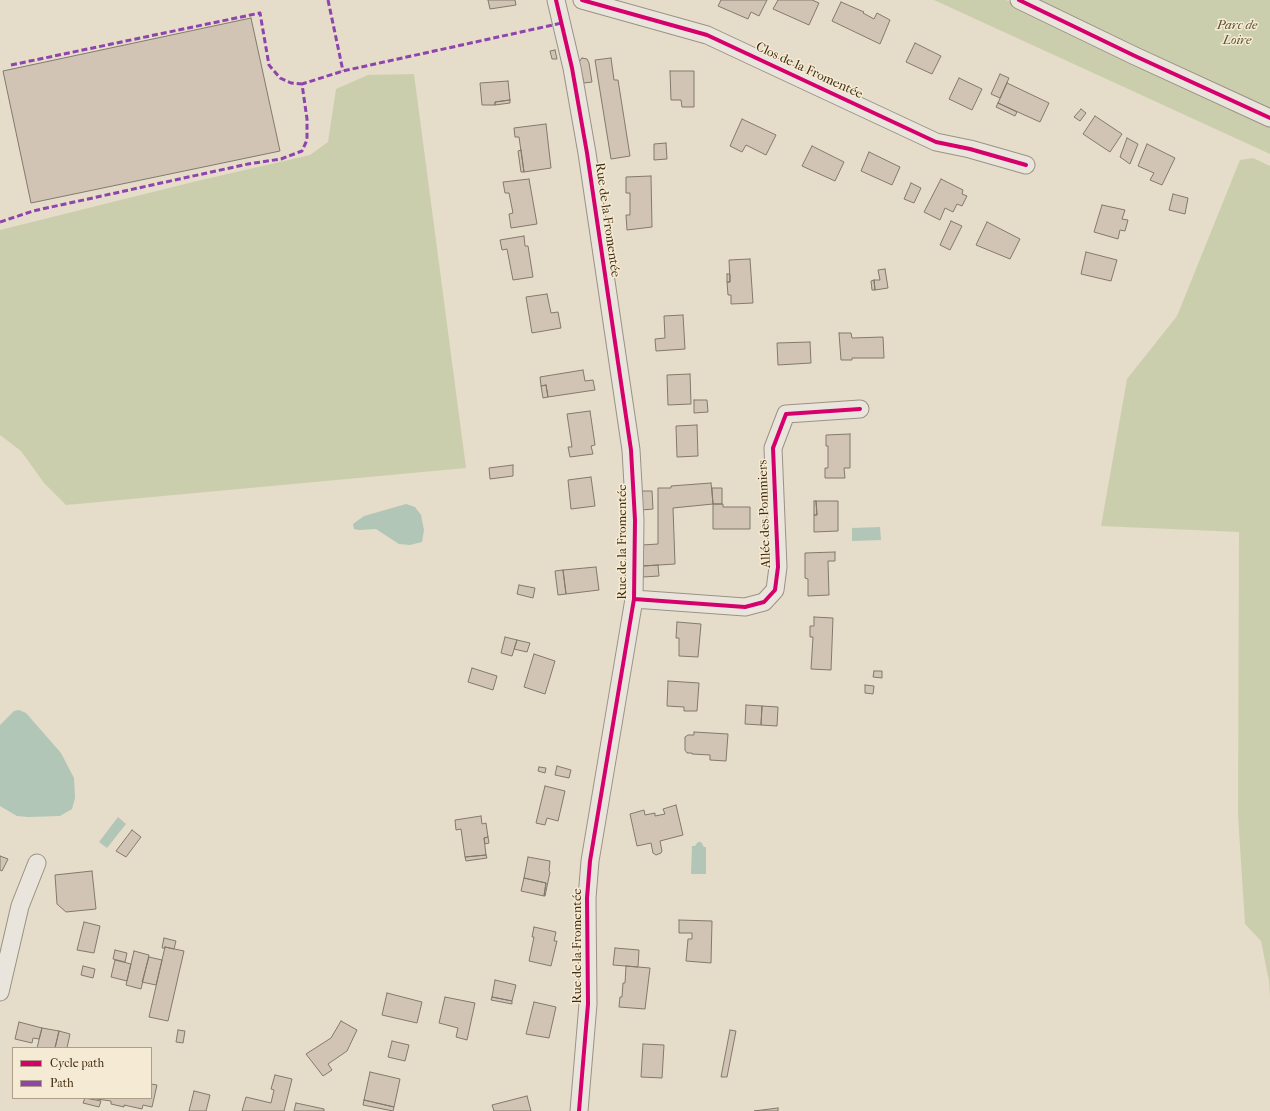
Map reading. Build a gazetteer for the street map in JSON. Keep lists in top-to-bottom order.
{
  "streets": {
    "street": ["Clos de la Fromentée", "Rue de la Fromentée", "Allée des Pommiers"]
  },
  "crossings": [
    ["Rue de la Fromentée", "Allée des Pommiers"]
  ],
  "parks": ["Parc de Loire"],
  "legend": ["Cycle path", "Path"]
}
